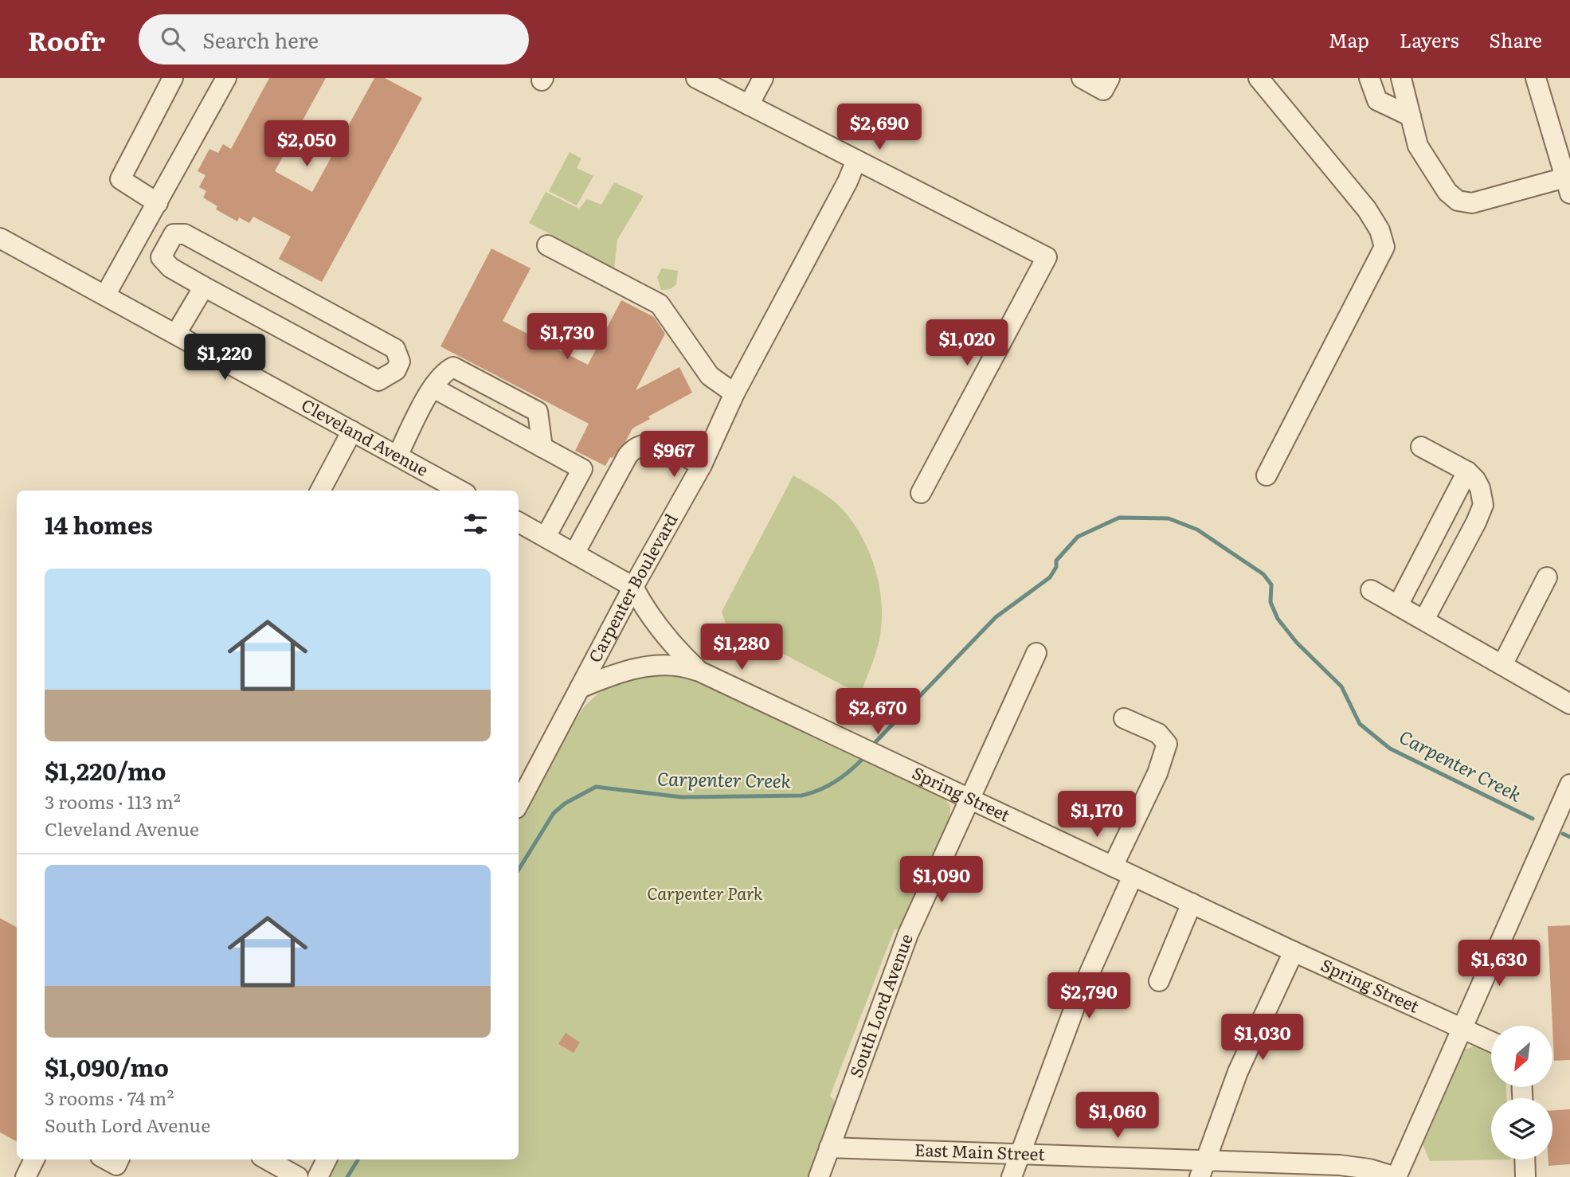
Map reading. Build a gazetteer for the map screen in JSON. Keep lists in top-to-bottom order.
{
  "streets": {
    "street": [
      "Cleveland Avenue",
      "Carpenter Boulevard",
      "Spring Street",
      "South Lord Avenue",
      "East Main Street"
    ]
  },
  "crossings": [
    ["Carpenter Boulevard", "Spring Street"],
    ["Spring Street", "South Lord Avenue"],
    ["South Lord Avenue", "East Main Street"]
  ],
  "water": ["Carpenter Creek"],
  "parks": ["Carpenter Park"],
  "north": "bottom left",
  "page": {
    "header": "Roofr",
    "search": "Search here",
    "nav": ["Map", "Layers", "Share"],
    "price": [
      "$2,690",
      "$2,050",
      "$1,730",
      "$1,020",
      "$1,220",
      "$967",
      "$1,280",
      "$2,670",
      "$1,170",
      "$1,090",
      "$1,630",
      "$2,790",
      "$1,030",
      "$1,060"
    ],
    "heading": "14 homes",
    "list": [
      {
        "name": "$1,220/mo",
        "note": "3 rooms · 113 m² · Cleveland Avenue"
      },
      {
        "name": "$1,090/mo",
        "note": "3 rooms · 74 m² · South Lord Avenue"
      }
    ]
  }
}
